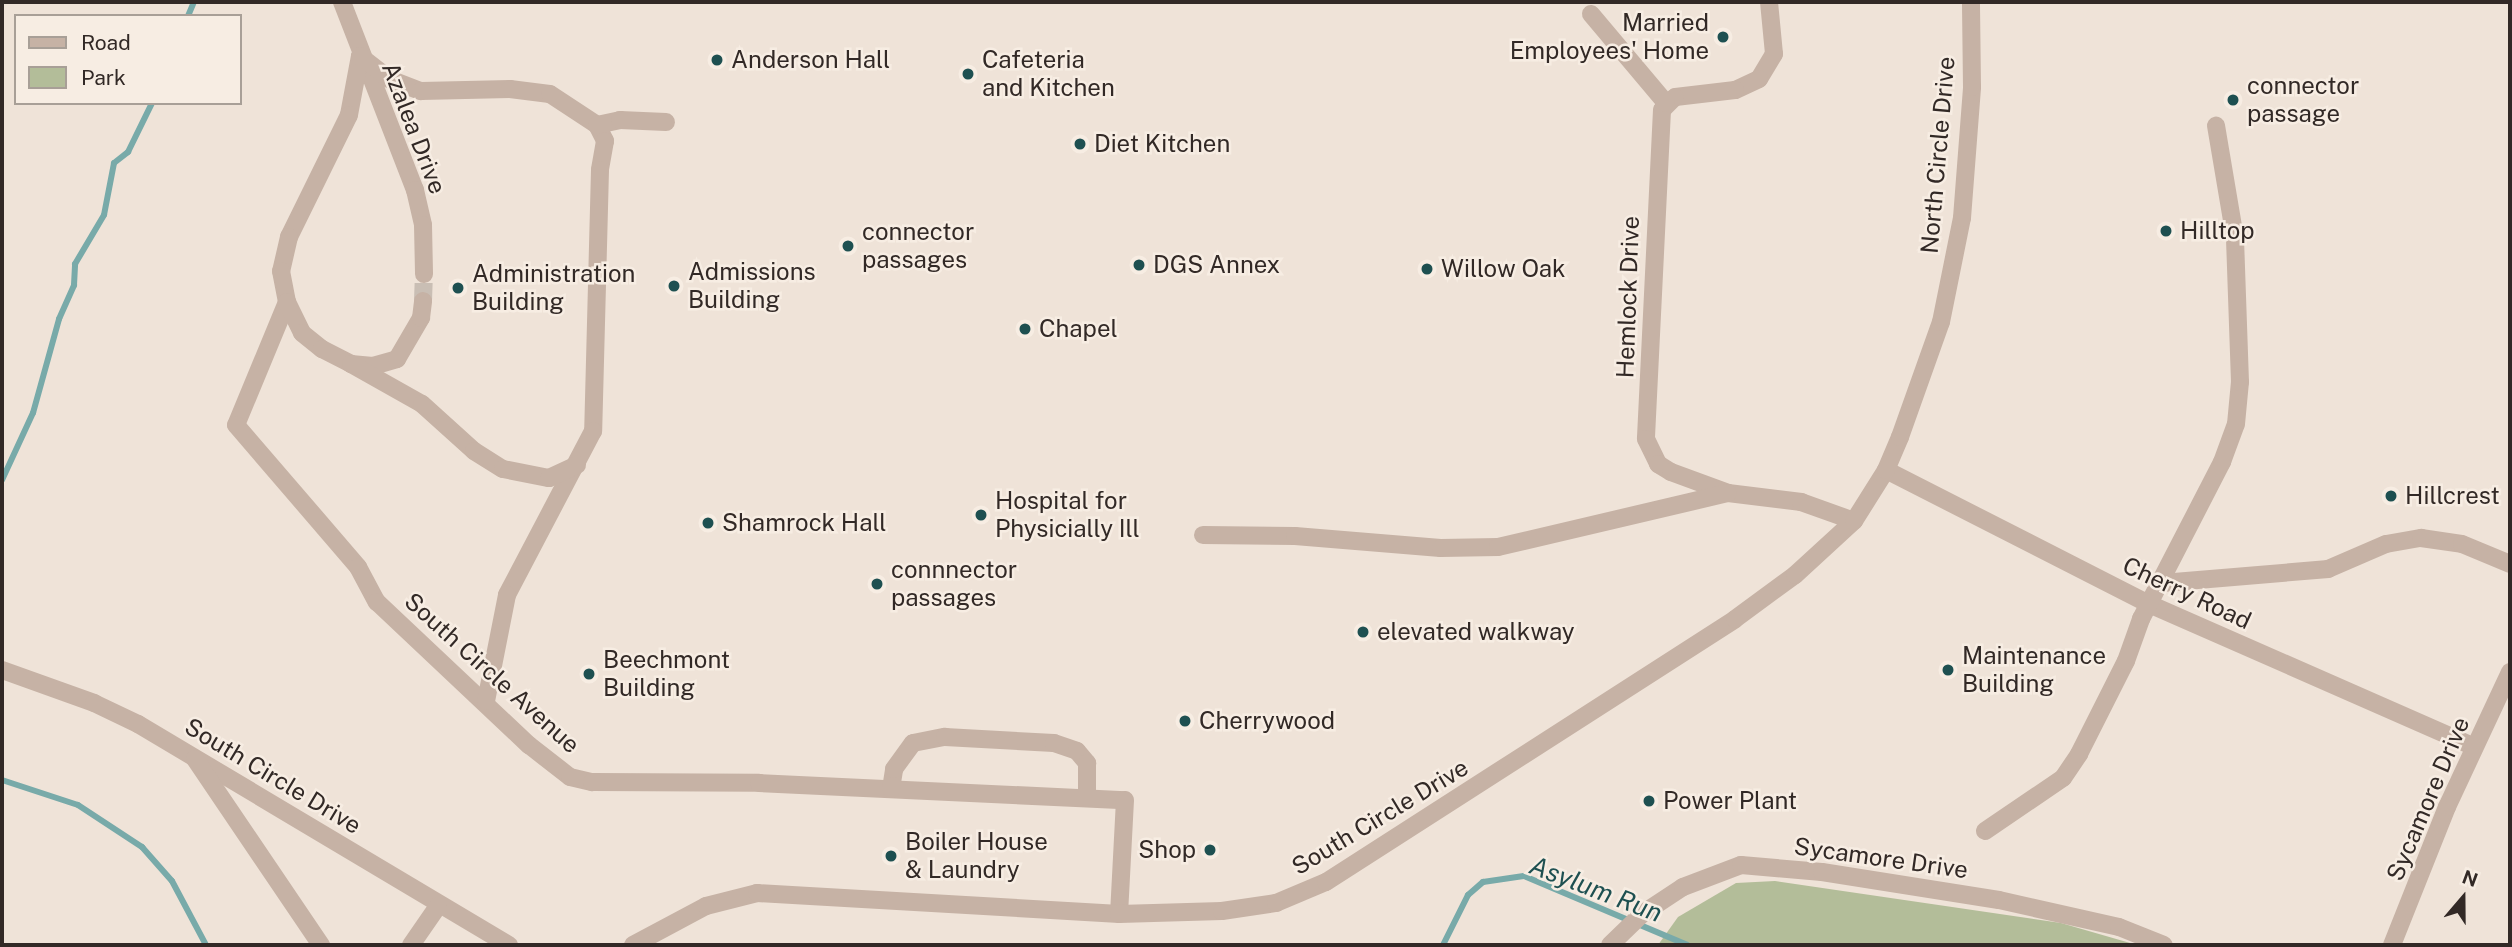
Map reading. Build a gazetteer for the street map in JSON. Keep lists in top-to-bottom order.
{
  "streets": {
    "street": [
      "Azalea Drive",
      "North Circle Drive",
      "Hemlock Drive",
      "Cherry Road",
      "South Circle Avenue",
      "South Circle Drive",
      "Sycamore Drive"
    ]
  },
  "crossings": [
    ["Azalea Drive", "South Circle Avenue"],
    ["North Circle Drive", "Cherry Road"],
    ["North Circle Drive", "South Circle Drive"],
    ["Hemlock Drive", "South Circle Drive"],
    ["Cherry Road", "South Circle Drive"],
    ["Cherry Road", "Sycamore Drive"],
    ["South Circle Avenue", "South Circle Drive"]
  ],
  "water": ["Asylum Run"],
  "places": [
    "Married Employees' Home",
    "Anderson Hall",
    "Cafeteria and Kitchen",
    "connector passage",
    "Diet Kitchen",
    "Hilltop",
    "connector passages",
    "DGS Annex",
    "Willow Oak",
    "Admissions Building",
    "Administration Building",
    "Chapel",
    "Hillcrest",
    "Hospital for Physicially Ill",
    "Shamrock Hall",
    "connnector passages",
    "elevated walkway",
    "Maintenance Building",
    "Beechmont Building",
    "Cherrywood",
    "Power Plant",
    "Shop",
    "Boiler House & Laundry"
  ],
  "legend": ["Road", "Park"],
  "north": "top"
}
